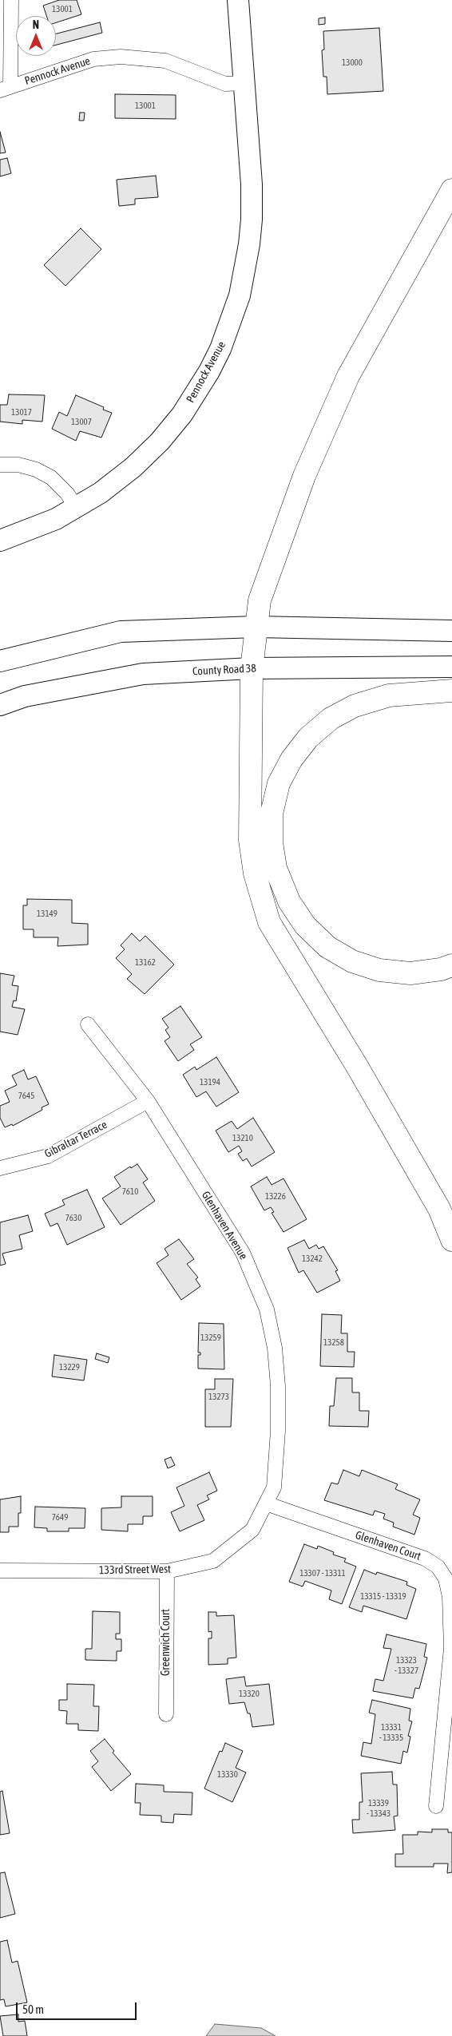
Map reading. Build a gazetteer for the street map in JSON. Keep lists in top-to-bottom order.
{
  "streets": {
    "main road": ["Pennock Avenue", "County Road 38"],
    "street": [
      "Gibraltar Terrace",
      "Glenhaven Avenue",
      "Glenhaven Court",
      "133rd Street West",
      "Greenwich Court"
    ]
  },
  "crossings": [
    ["Gibraltar Terrace", "Glenhaven Avenue"],
    ["Glenhaven Avenue", "Glenhaven Court"],
    ["Glenhaven Avenue", "133rd Street West"],
    ["Glenhaven Court", "133rd Street West"],
    ["133rd Street West", "Greenwich Court"]
  ],
  "house_numbers": [
    "13001",
    "13000",
    "13001",
    "13017",
    "13007",
    "13149",
    "13162",
    "13194",
    "7645",
    "13210",
    "7610",
    "13226",
    "7630",
    "13242",
    "13259",
    "13258",
    "13229",
    "13273",
    "7649",
    "13307 - 13311",
    "13315 - 13319",
    "13323 - 13327",
    "13320",
    "13331 - 13335",
    "13330",
    "13339 - 13343"
  ],
  "scale_bar": "50 m",
  "north": "top"
}
